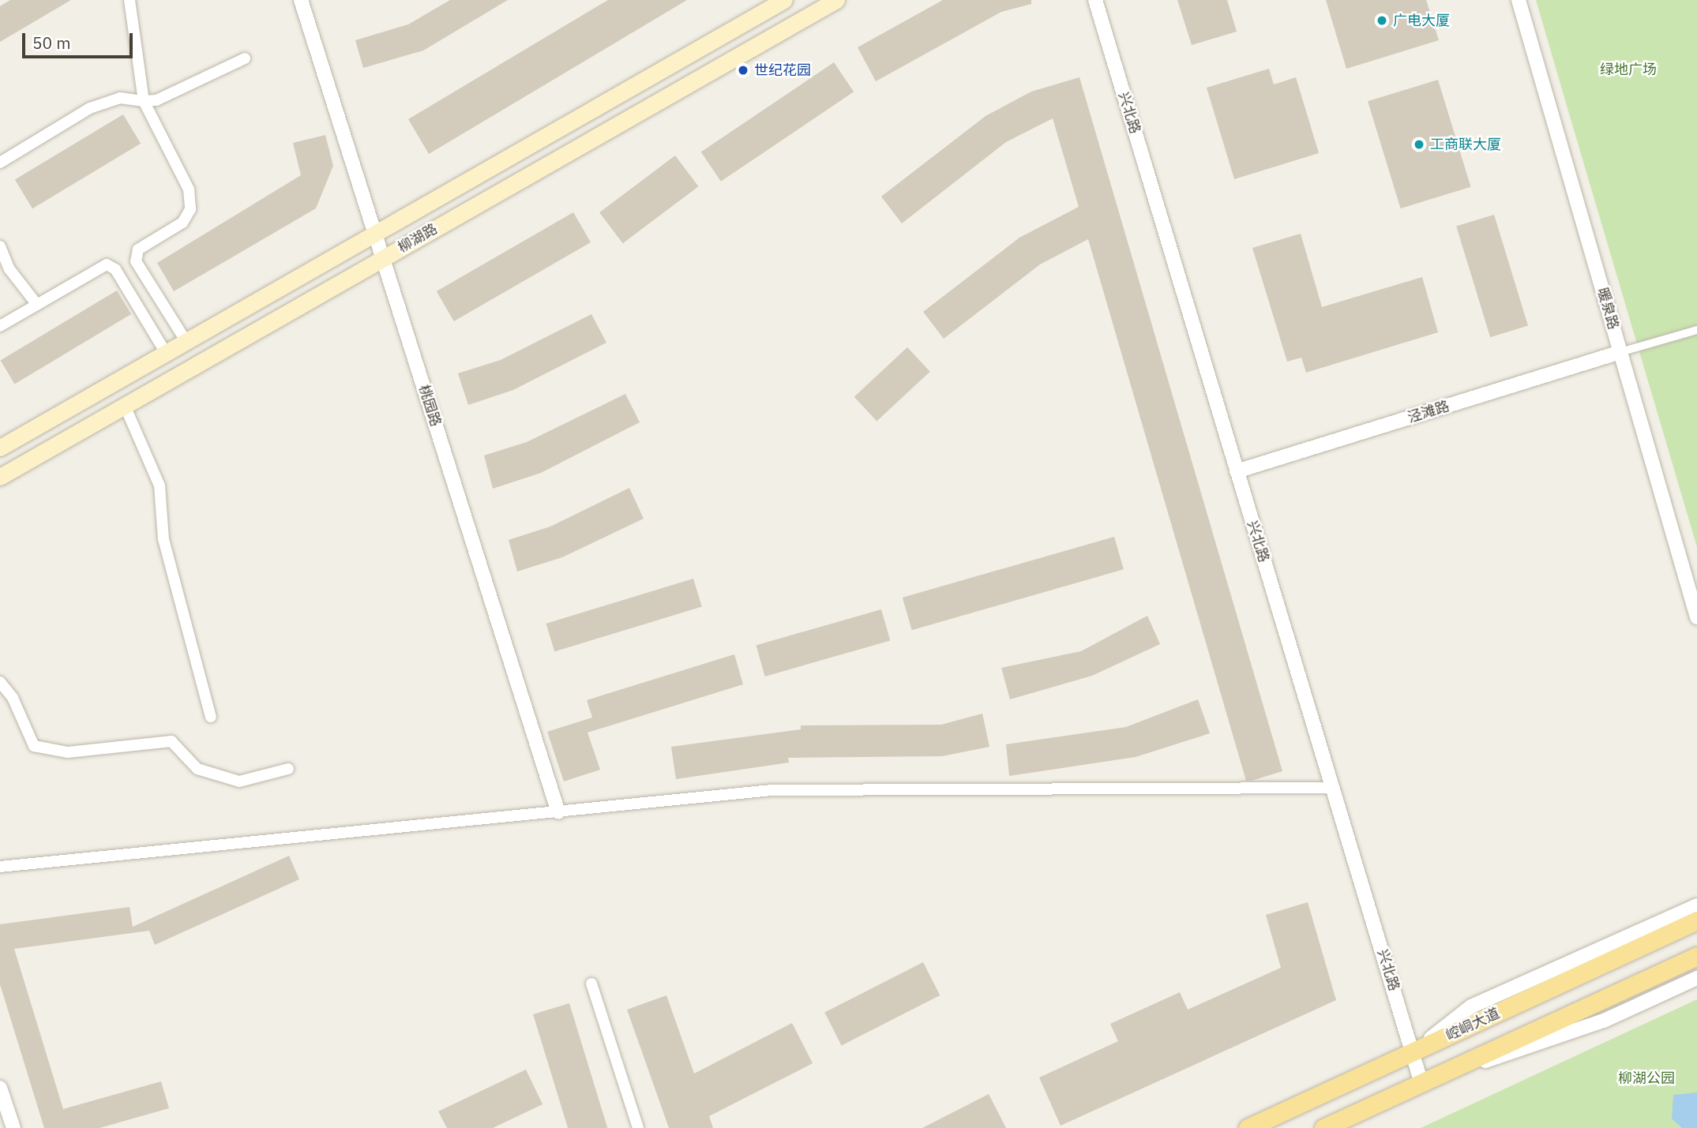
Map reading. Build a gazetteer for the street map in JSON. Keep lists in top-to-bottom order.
{
  "streets": {
    "main road": ["柳湖路", "崆峒大道"],
    "street": [
      "兴北路",
      "暖泉路",
      "桃园路",
      "泾滩路"
    ]
  },
  "crossings": [
    ["兴北路", "泾滩路"],
    ["兴北路", "崆峒大道"],
    ["柳湖路", "桃园路"],
    ["暖泉路", "泾滩路"]
  ],
  "parks": ["绿地广场", "柳湖公园"],
  "places": ["广电大厦", "世纪花园", "工商联大厦"],
  "scale_bar": "50 m"
}
